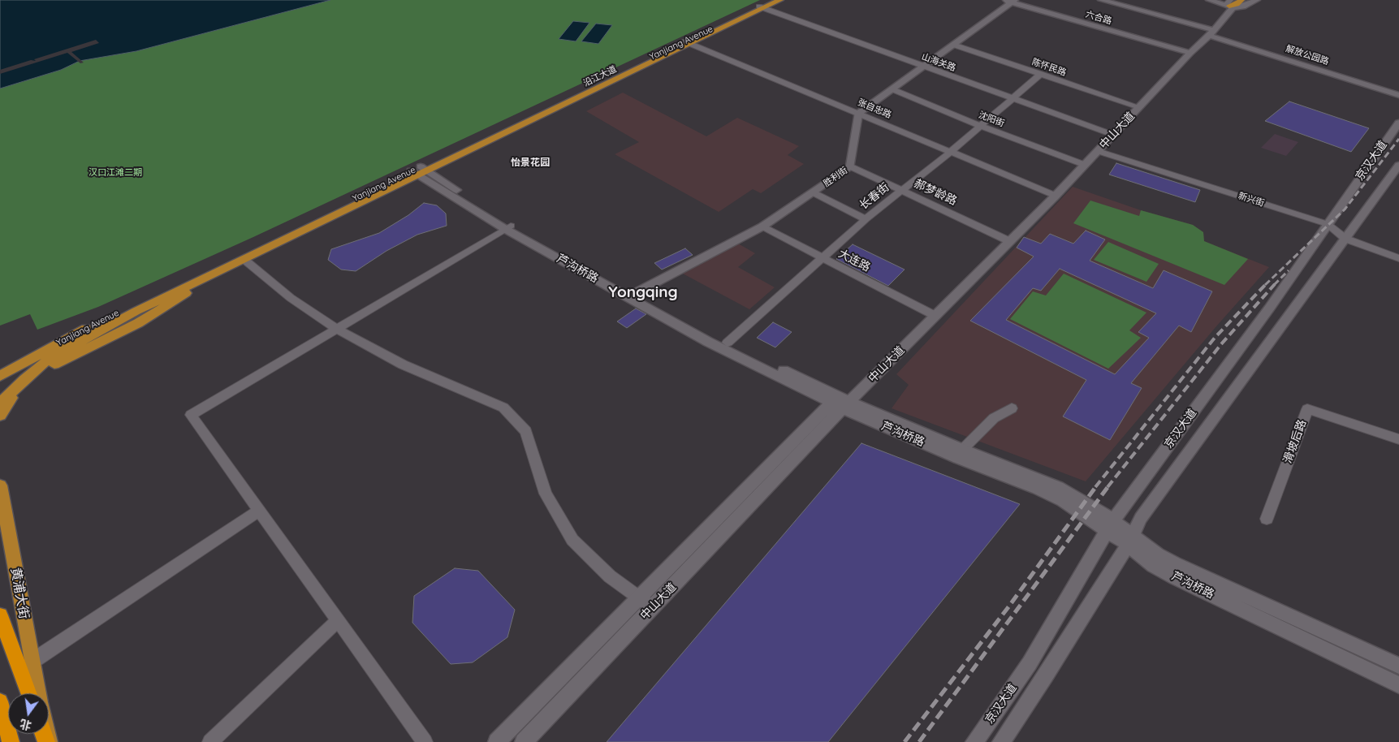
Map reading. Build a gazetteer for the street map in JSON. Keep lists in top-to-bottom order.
{
  "streets": {
    "main road": [
      "六合路",
      "Yanjiang Avenue",
      "解放公园路",
      "中山大道",
      "京汉大道",
      "胜利街",
      "芦沟桥路",
      "黄浦大街"
    ],
    "street": [
      "山海关路",
      "陈怀民路",
      "张自忠路",
      "沈阳街",
      "郝梦龄路",
      "长春街",
      "新兴街",
      "大连路",
      "滑坡后路"
    ]
  },
  "crossings": [
    ["六合路", "中山大道"],
    ["Yanjiang Avenue", "山海关路"],
    ["Yanjiang Avenue", "张自忠路"],
    ["Yanjiang Avenue", "芦沟桥路"],
    ["解放公园路", "中山大道"],
    ["山海关路", "中山大道"],
    ["山海关路", "长春街"],
    ["陈怀民路", "中山大道"],
    ["陈怀民路", "长春街"],
    ["张自忠路", "中山大道"],
    ["张自忠路", "胜利街"],
    ["张自忠路", "长春街"],
    ["沈阳街", "中山大道"],
    ["沈阳街", "长春街"],
    ["中山大道", "郝梦龄路"],
    ["中山大道", "新兴街"],
    ["中山大道", "大连路"],
    ["中山大道", "芦沟桥路"],
    ["京汉大道", "新兴街"],
    ["京汉大道", "芦沟桥路"],
    ["胜利街", "郝梦龄路"],
    ["胜利街", "大连路"],
    ["胜利街", "芦沟桥路"],
    ["郝梦龄路", "长春街"],
    ["长春街", "大连路"],
    ["长春街", "芦沟桥路"]
  ],
  "districts": ["怡景花园", "Yongqing"],
  "parks": ["汉口江滩二期"],
  "north": "bottom"
}
